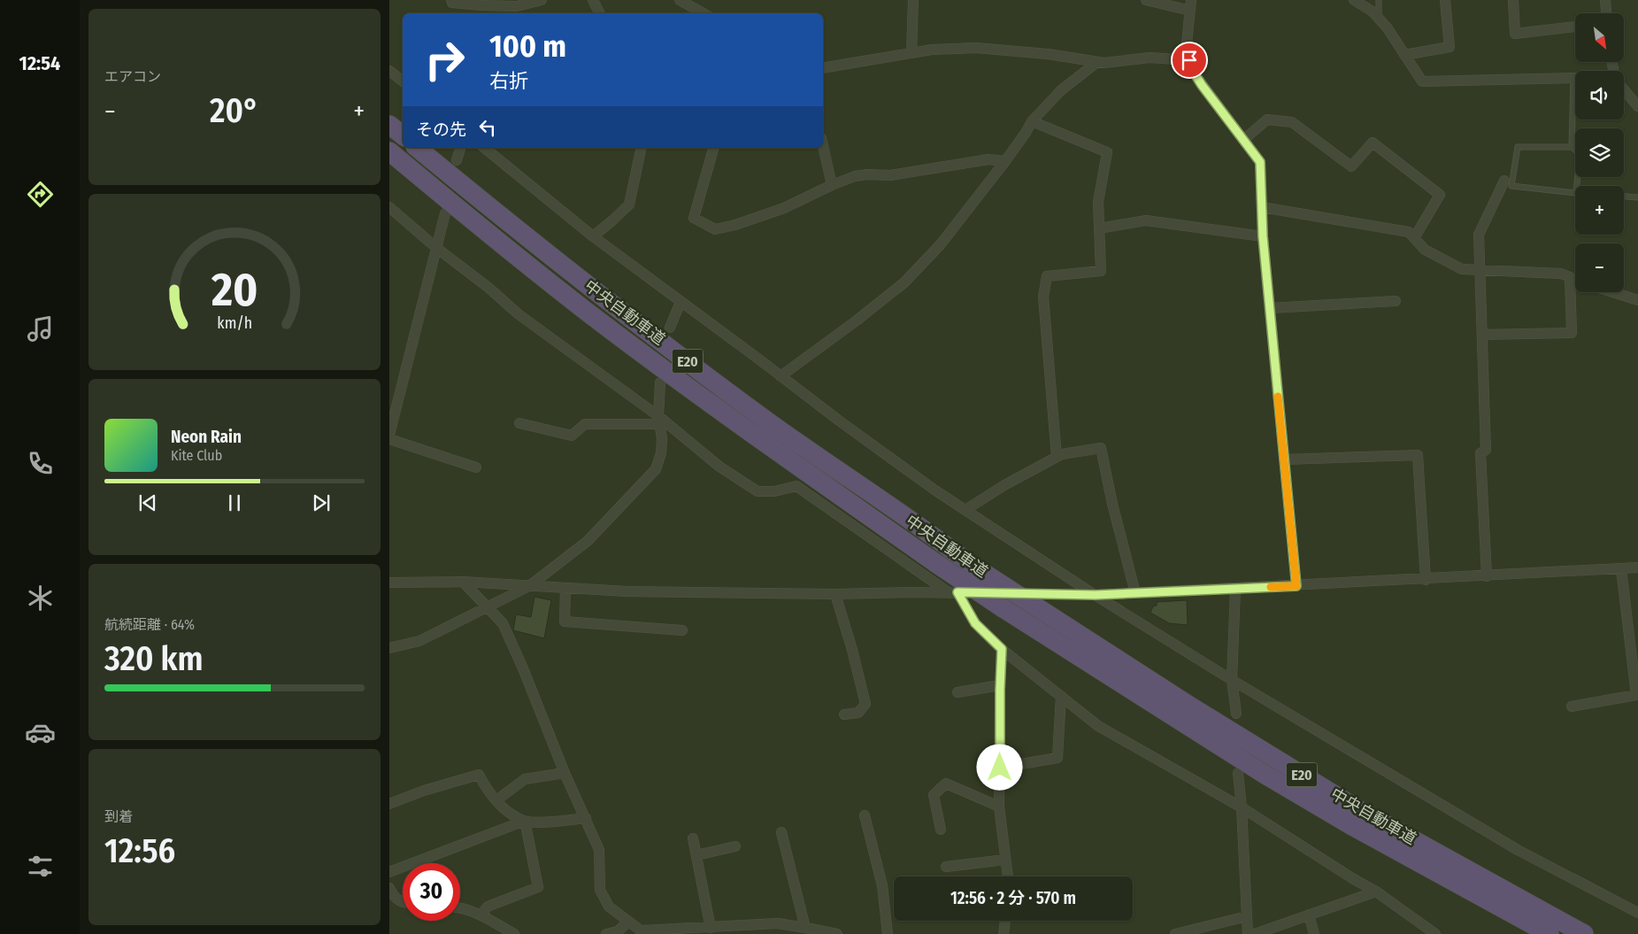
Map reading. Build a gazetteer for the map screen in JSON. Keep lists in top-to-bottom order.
{
  "streets": {
    "highway": ["中央自動車道", "E20"]
  },
  "north": "bottom right",
  "page": {
    "tabs": "12:54",
    "tile": [
      "エアコン",
      ["航続距離 · 64%", "320 km"],
      ["到着", "12:56"]
    ],
    "map_buttons": ["+", "−"],
    "turn": ["100 m", "右折"],
    "heat": ["−", "20°", "+"],
    "then": "その先",
    "song": ["Neon Rain", "Kite Club"],
    "limit": "30",
    "trip": "12:56 · 2 分 · 570 m",
    "gauge": ["20", "km/h"]
  }
}
